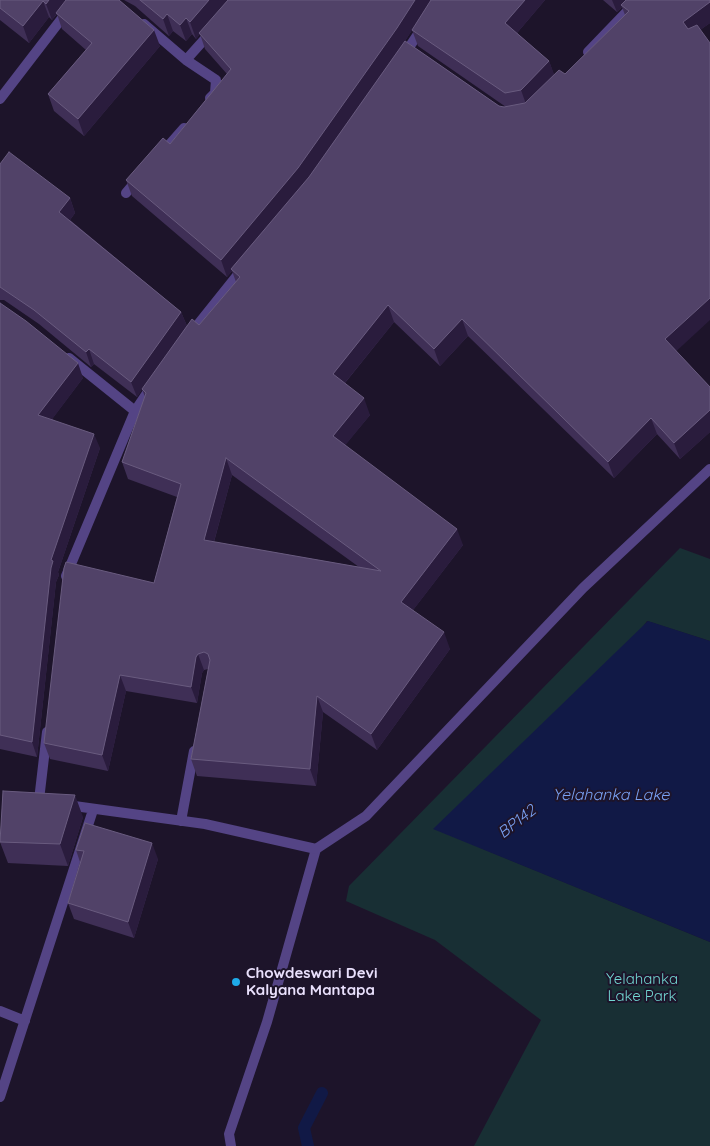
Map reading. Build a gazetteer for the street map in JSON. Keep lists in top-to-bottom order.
{
  "water": ["Yelahanka Lake", "BP142"],
  "parks": ["Yelahanka Lake Park"],
  "places": ["Chowdeswari Devi Kalyana Mantapa"]
}
